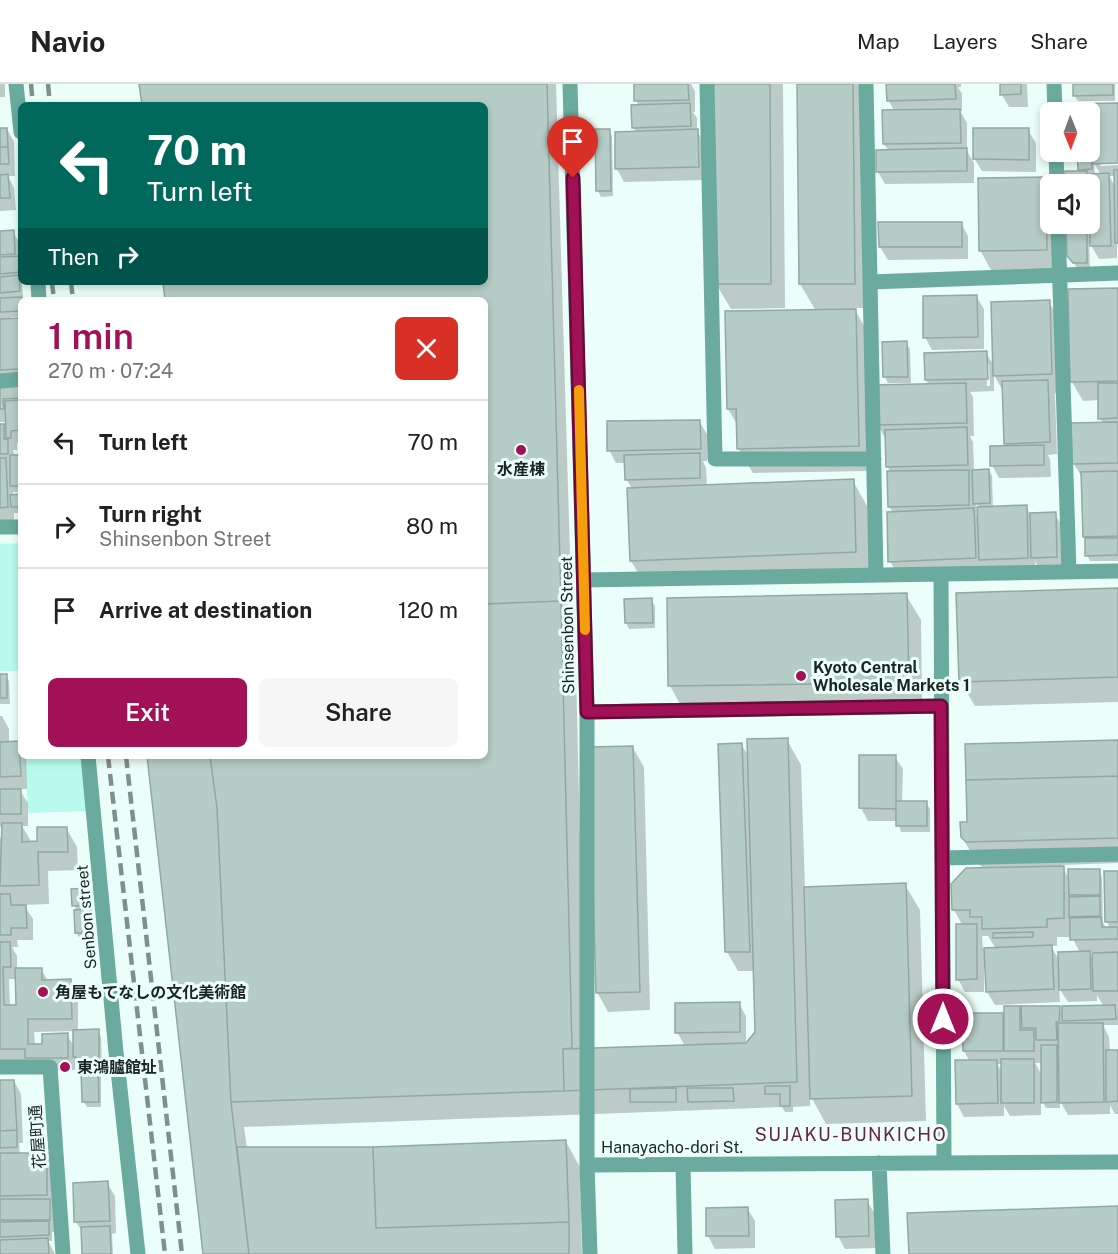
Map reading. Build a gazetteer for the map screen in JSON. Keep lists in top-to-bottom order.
{
  "streets": {
    "street": [
      "Shinsenbon Street",
      "Senbon street",
      "花屋町通",
      "Hanayacho-dori St."
    ]
  },
  "crossings": [
    ["Shinsenbon Street", "Hanayacho-dori St."]
  ],
  "districts": ["SUJAKU-BUNKICHO"],
  "places": [
    "水産棟",
    "Kyoto Central Wholesale Markets 1",
    "角屋もてなしの文化美術館",
    "東鴻臚館址"
  ],
  "north": "bottom",
  "page": {
    "header": "Navio",
    "nav": ["Map", "Layers", "Share"],
    "turn": ["70 m", "Turn left"],
    "then": "Then",
    "heading": ["1 min", "270 m · 07:24"],
    "list": [
      {
        "name": "Turn left",
        "value": "70 m"
      },
      {
        "name": "Turn right",
        "note": "Shinsenbon Street",
        "value": "80 m"
      },
      {
        "name": "Arrive at destination",
        "value": "120 m"
      }
    ],
    "buttons": ["Exit", "Share"]
  }
}
